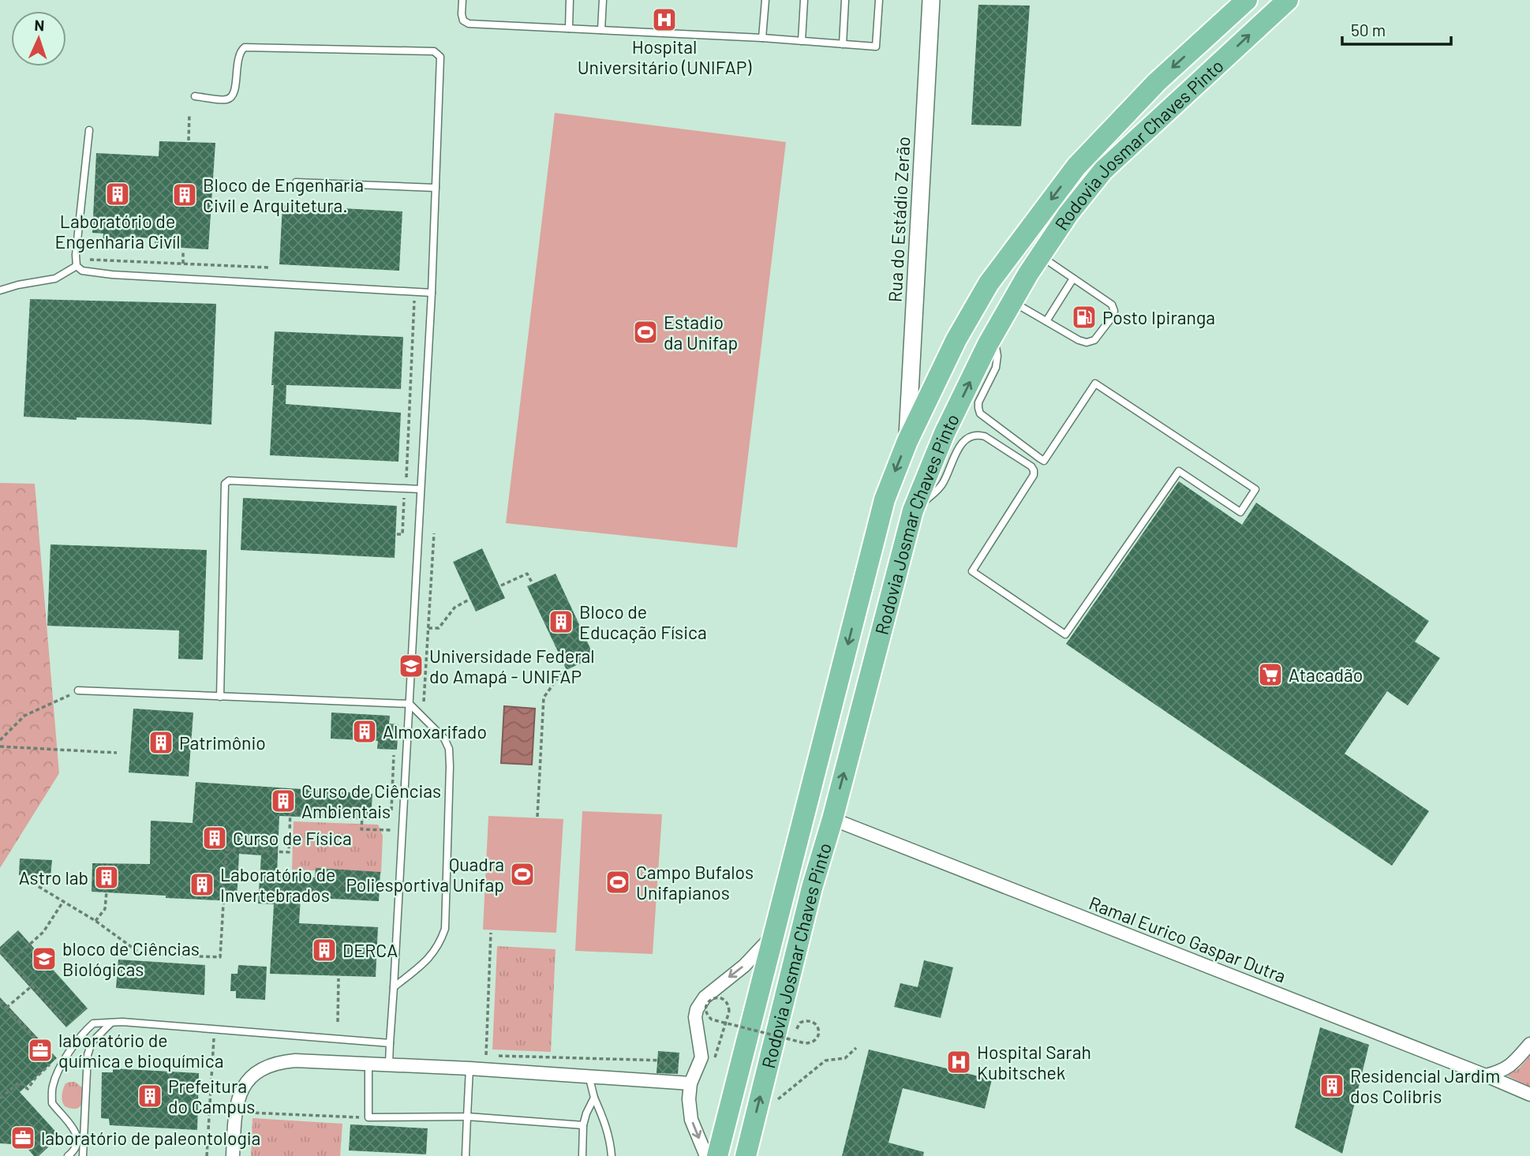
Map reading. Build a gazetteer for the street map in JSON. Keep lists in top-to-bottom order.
{
  "streets": {
    "main road": ["Rodovia Josmar Chaves Pinto"],
    "street": ["Rua do Estádio Zerão", "Ramal Eurico Gaspar Dutra"]
  },
  "crossings": [
    ["Rodovia Josmar Chaves Pinto", "Rua do Estádio Zerão"],
    ["Rodovia Josmar Chaves Pinto", "Ramal Eurico Gaspar Dutra"]
  ],
  "places": {
    "hospital": ["Hospital Universitário (UNIFAP)", "Hospital Sarah Kubitschek"],
    "building": [
      "Laboratório de Engenharia Civíl",
      "Bloco de Engenharia Civil e Arquitetura.",
      "Bloco de Educação Física",
      "Almoxarifado",
      "Patrimônio",
      "Curso de Ciências Ambientais",
      "Curso de Física",
      "Astro lab",
      "Laboratório de Invertebrados",
      "DERCA",
      "Residencial Jardim dos Colibris",
      "Prefeitura do Campus"
    ],
    "fuel station": ["Posto Ipiranga"],
    "sports": ["Estadio da Unifap", "Quadra Poliesportiva Unifap", "Campo Bufalos Unifapianos"],
    "school or university": ["Universidade Federal do Amapá - UNIFAP", "bloco de Ciências Biológicas"],
    "supermarket": ["Atacadão"],
    "office": ["laboratório de química e bioquímica", "laboratório de paleontologia"]
  },
  "scale_bar": "50 m",
  "north": "top"
}
